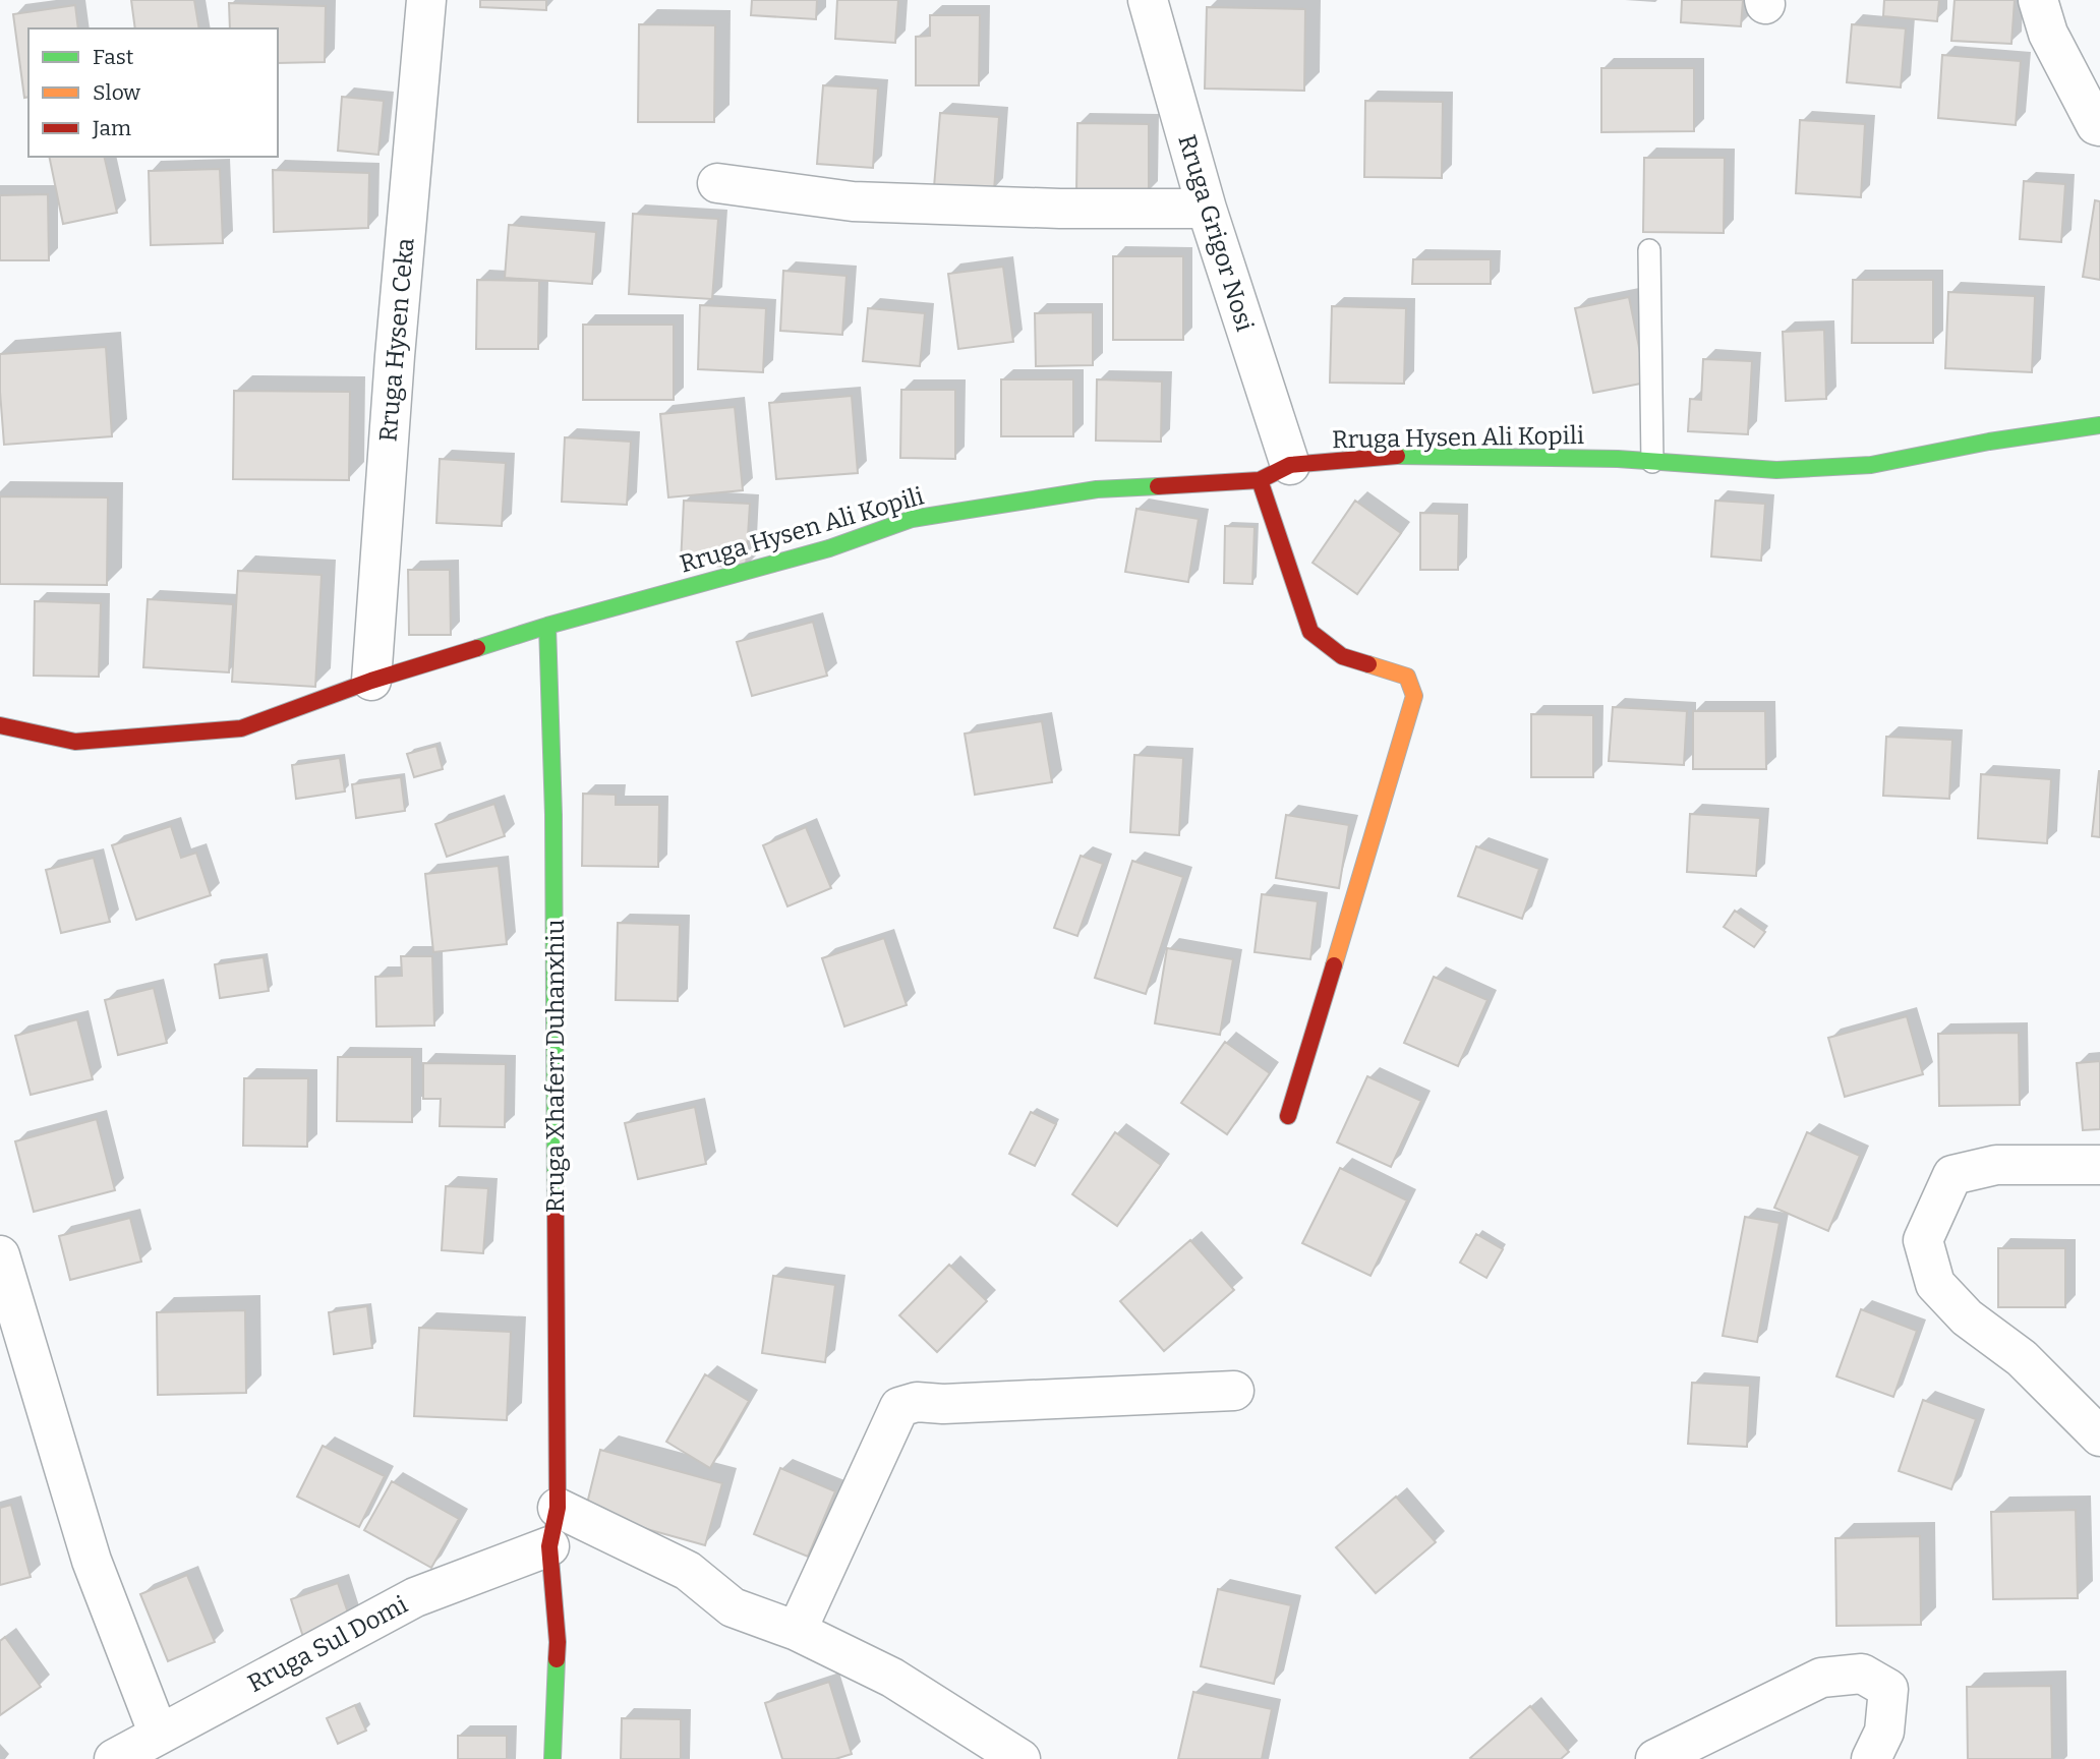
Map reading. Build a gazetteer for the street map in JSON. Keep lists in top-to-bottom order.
{
  "streets": {
    "street": [
      "Rruga Grigor Nosi",
      "Rruga Hysen Ceka",
      "Rruga Hysen Ali Kopili",
      "Rruga Xhaferr Duhanxhiu",
      "Rruga Sul Domi"
    ]
  },
  "crossings": [
    ["Rruga Grigor Nosi", "Rruga Hysen Ali Kopili"],
    ["Rruga Hysen Ceka", "Rruga Hysen Ali Kopili"],
    ["Rruga Hysen Ali Kopili", "Rruga Xhaferr Duhanxhiu"],
    ["Rruga Xhaferr Duhanxhiu", "Rruga Sul Domi"]
  ],
  "legend": ["Fast", "Slow", "Jam"]
}
